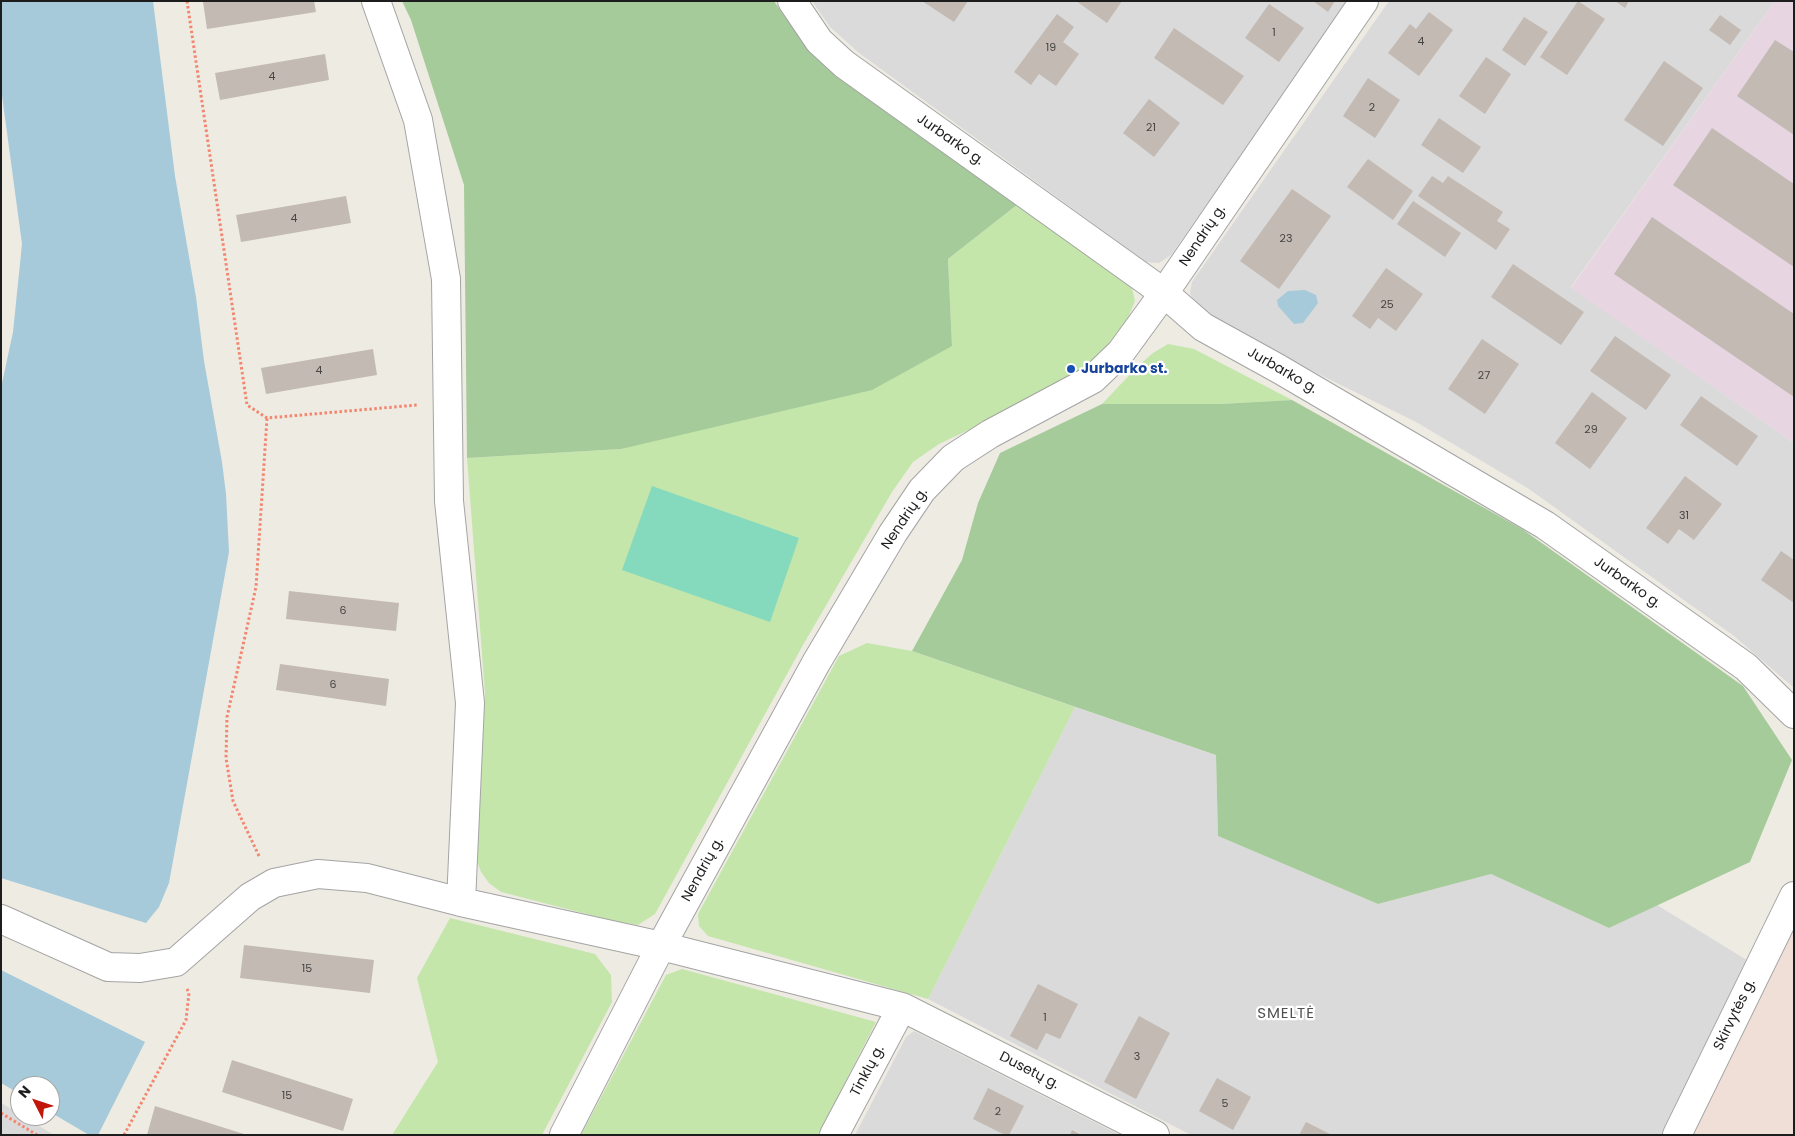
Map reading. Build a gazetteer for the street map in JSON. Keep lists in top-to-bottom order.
{
  "streets": {
    "street": [
      "Jurbarko g.",
      "Nendrių g.",
      "Skirvytės g.",
      "Tinklų g.",
      "Dusetų g."
    ]
  },
  "crossings": [
    ["Jurbarko g.", "Nendrių g."],
    ["Nendrių g.", "Dusetų g."],
    ["Tinklų g.", "Dusetų g."]
  ],
  "districts": ["SMELTĖ"],
  "places": ["Jurbarko st."],
  "house_numbers": [
    "1",
    "4",
    "19",
    "4",
    "2",
    "21",
    "4",
    "23",
    "25",
    "4",
    "27",
    "29",
    "31",
    "6",
    "6",
    "15",
    "1",
    "3",
    "15",
    "5",
    "2"
  ],
  "north": "top left"
}
